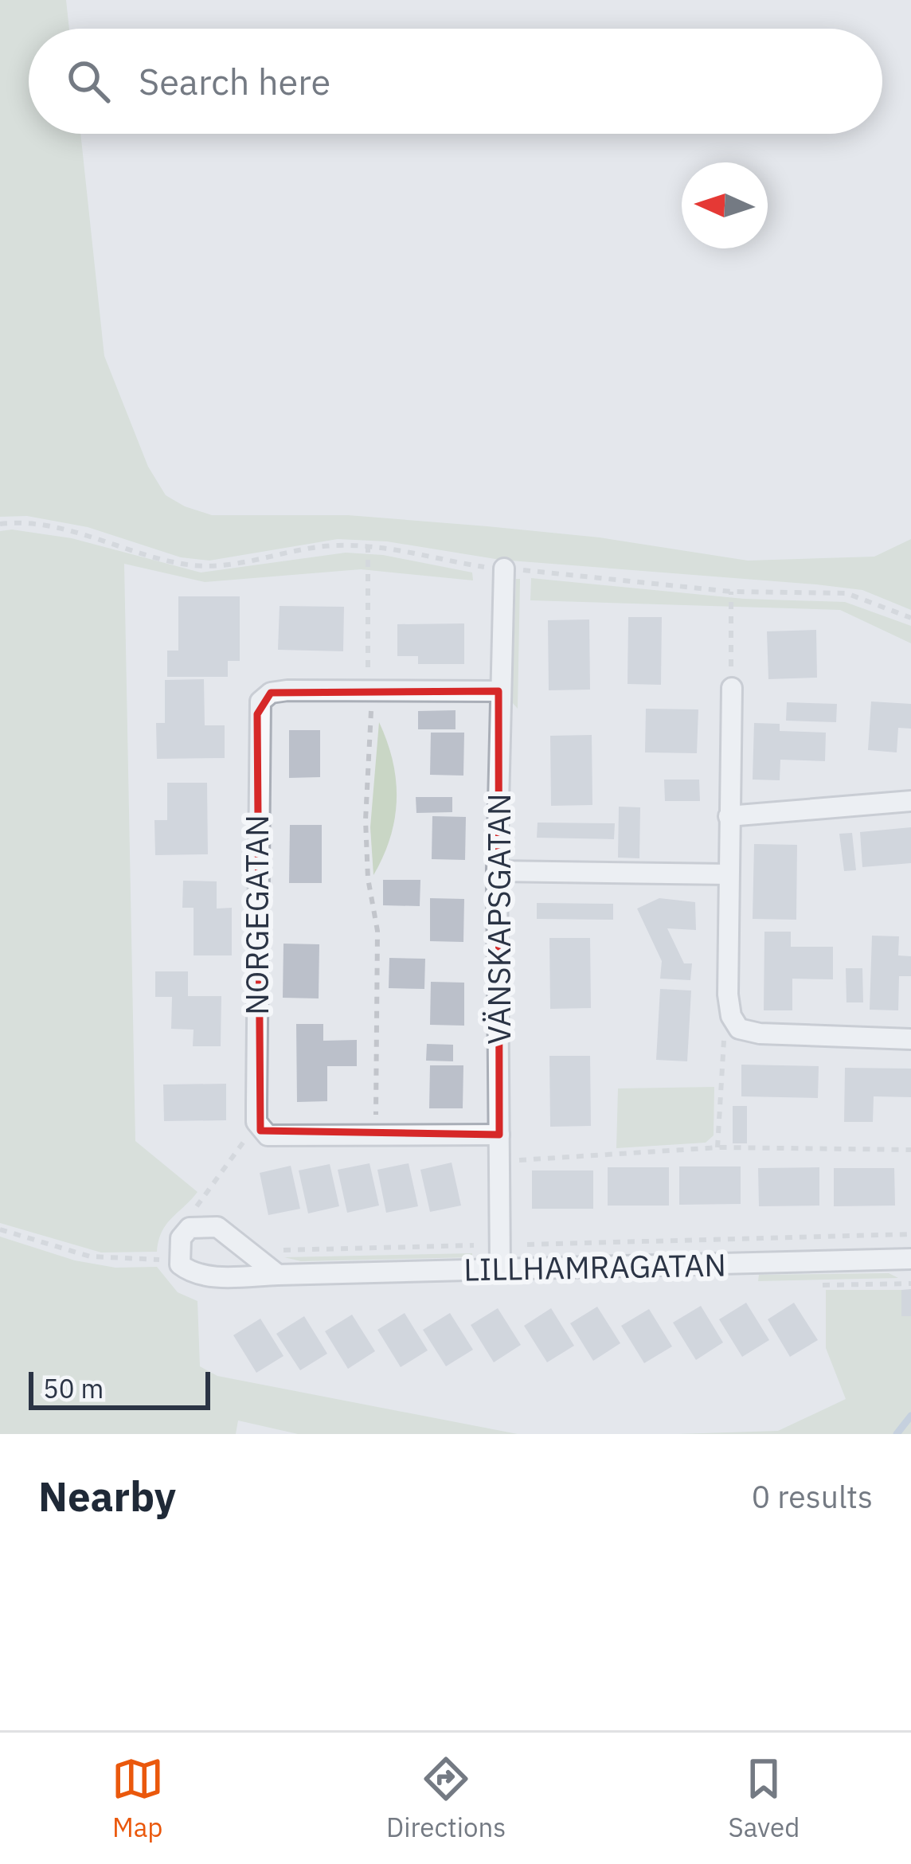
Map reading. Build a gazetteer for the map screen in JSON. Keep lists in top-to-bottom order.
{
  "streets": {
    "street": ["NORGEGATAN", "VÄNSKAPSGATAN", "LILLHAMRAGATAN"]
  },
  "crossings": [
    ["NORGEGATAN", "VÄNSKAPSGATAN"],
    ["VÄNSKAPSGATAN", "LILLHAMRAGATAN"]
  ],
  "scale_bar": "50 m",
  "north": "left",
  "page": {
    "search": "Search here",
    "scale": "50 m",
    "heading": ["Nearby", "0 results"],
    "nav": ["Map", "Directions", "Saved"]
  }
}
